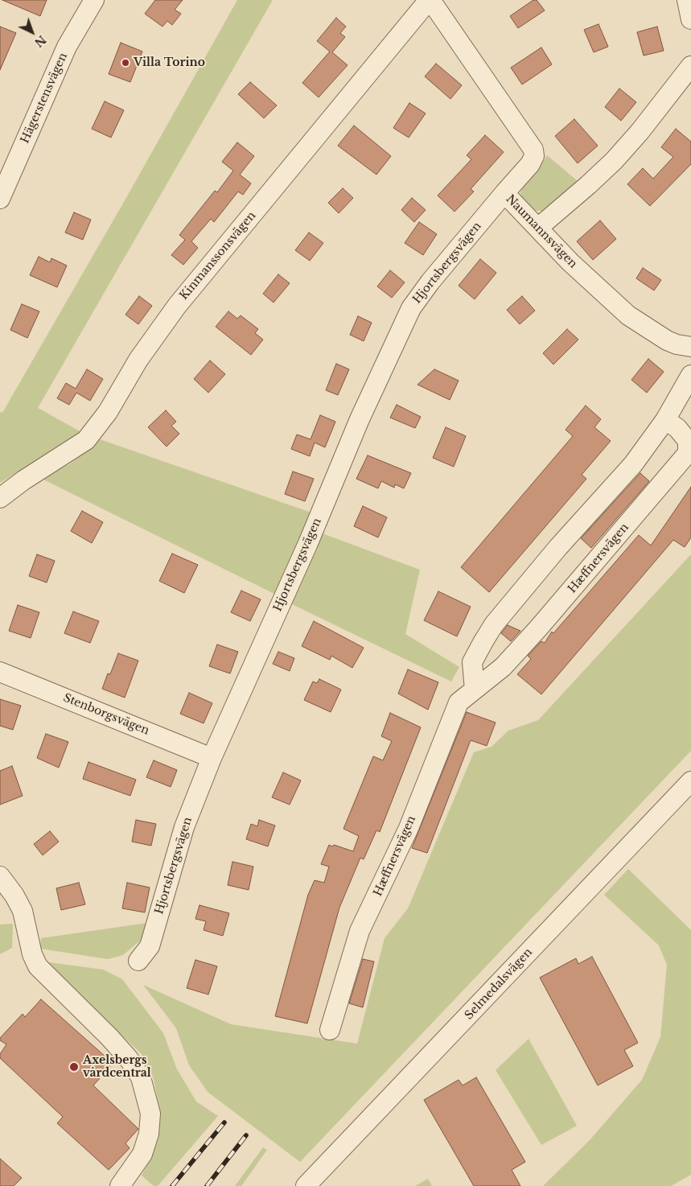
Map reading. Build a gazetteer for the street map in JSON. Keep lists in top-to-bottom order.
{
  "streets": {
    "street": [
      "Hägerstensvägen",
      "Naumannsvägen",
      "Kinmanssonsvägen",
      "Hjortsbergsvägen",
      "Hæffnersvägen",
      "Stenborgsvägen",
      "Selmedalsvägen"
    ]
  },
  "crossings": [
    ["Naumannsvägen", "Kinmanssonsvägen"],
    ["Naumannsvägen", "Hjortsbergsvägen"],
    ["Hjortsbergsvägen", "Stenborgsvägen"]
  ],
  "places": ["Villa Torino", "Axelsbergs vårdcentral"],
  "north": "bottom right"
}
